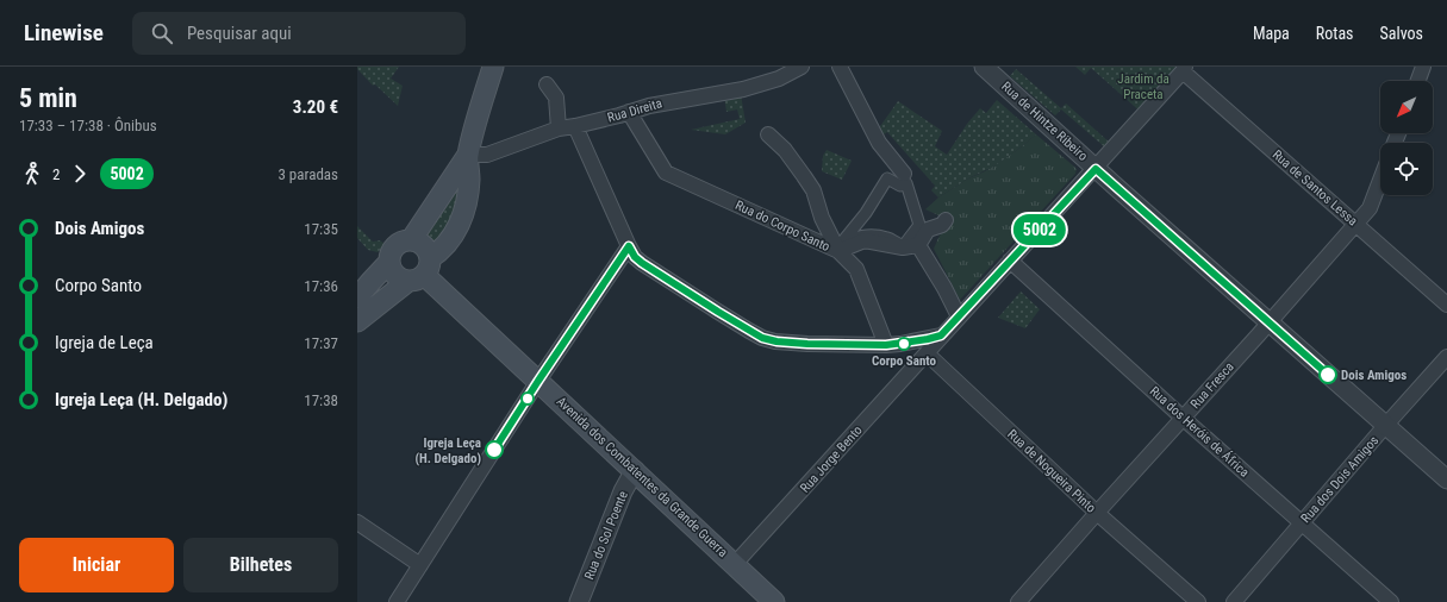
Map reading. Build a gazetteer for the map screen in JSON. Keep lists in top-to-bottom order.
{
  "streets": {
    "main road": ["Avenida dos Combatentes da Grande Guerra"],
    "street": [
      "Rua Direita",
      "Rua de Hintze Ribeiro",
      "Rua de Santos Lessa",
      "Rua do Corpo Santo",
      "Rua Fresca",
      "Rua dos Heróis de África",
      "Rua Jorge Bento",
      "Rua de Nogueira Pinto",
      "Rua dos Dois Amigos",
      "Rua do Sol Poente"
    ]
  },
  "crossings": [
    ["Rua Direita", "Rua do Corpo Santo"],
    ["Rua de Hintze Ribeiro", "Rua Fresca"],
    ["Rua de Hintze Ribeiro", "Rua dos Dois Amigos"],
    ["Rua de Santos Lessa", "Rua Fresca"],
    ["Rua Fresca", "Rua dos Heróis de África"],
    ["Rua Fresca", "Rua de Nogueira Pinto"],
    ["Rua dos Heróis de África", "Rua dos Dois Amigos"],
    ["Rua Jorge Bento", "Rua de Nogueira Pinto"],
    ["Rua Jorge Bento", "Avenida dos Combatentes da Grande Guerra"],
    ["Avenida dos Combatentes da Grande Guerra", "Rua do Sol Poente"]
  ],
  "parks": ["Jardim da Praceta"],
  "places": ["Corpo Santo", "Dois Amigos", "Igreja Leça (H. Delgado)"],
  "lines": ["bus line 5002"],
  "north": "bottom left",
  "page": {
    "header": "Linewise",
    "search": "Pesquisar aqui",
    "nav": ["Mapa", "Rotas", "Salvos"],
    "heading": ["5 min", "17:33 – 17:38 · Ônibus", "3.20 €"],
    "on_map": "5002",
    "legs": ["2", "5002", "3 paradas"],
    "list": [
      {
        "name": "Dois Amigos",
        "value": "17:35"
      },
      {
        "name": "Corpo Santo",
        "value": "17:36"
      },
      {
        "name": "Igreja de Leça",
        "value": "17:37"
      },
      {
        "name": "Igreja Leça (H. Delgado)",
        "value": "17:38"
      }
    ],
    "buttons": ["Iniciar", "Bilhetes"]
  }
}
